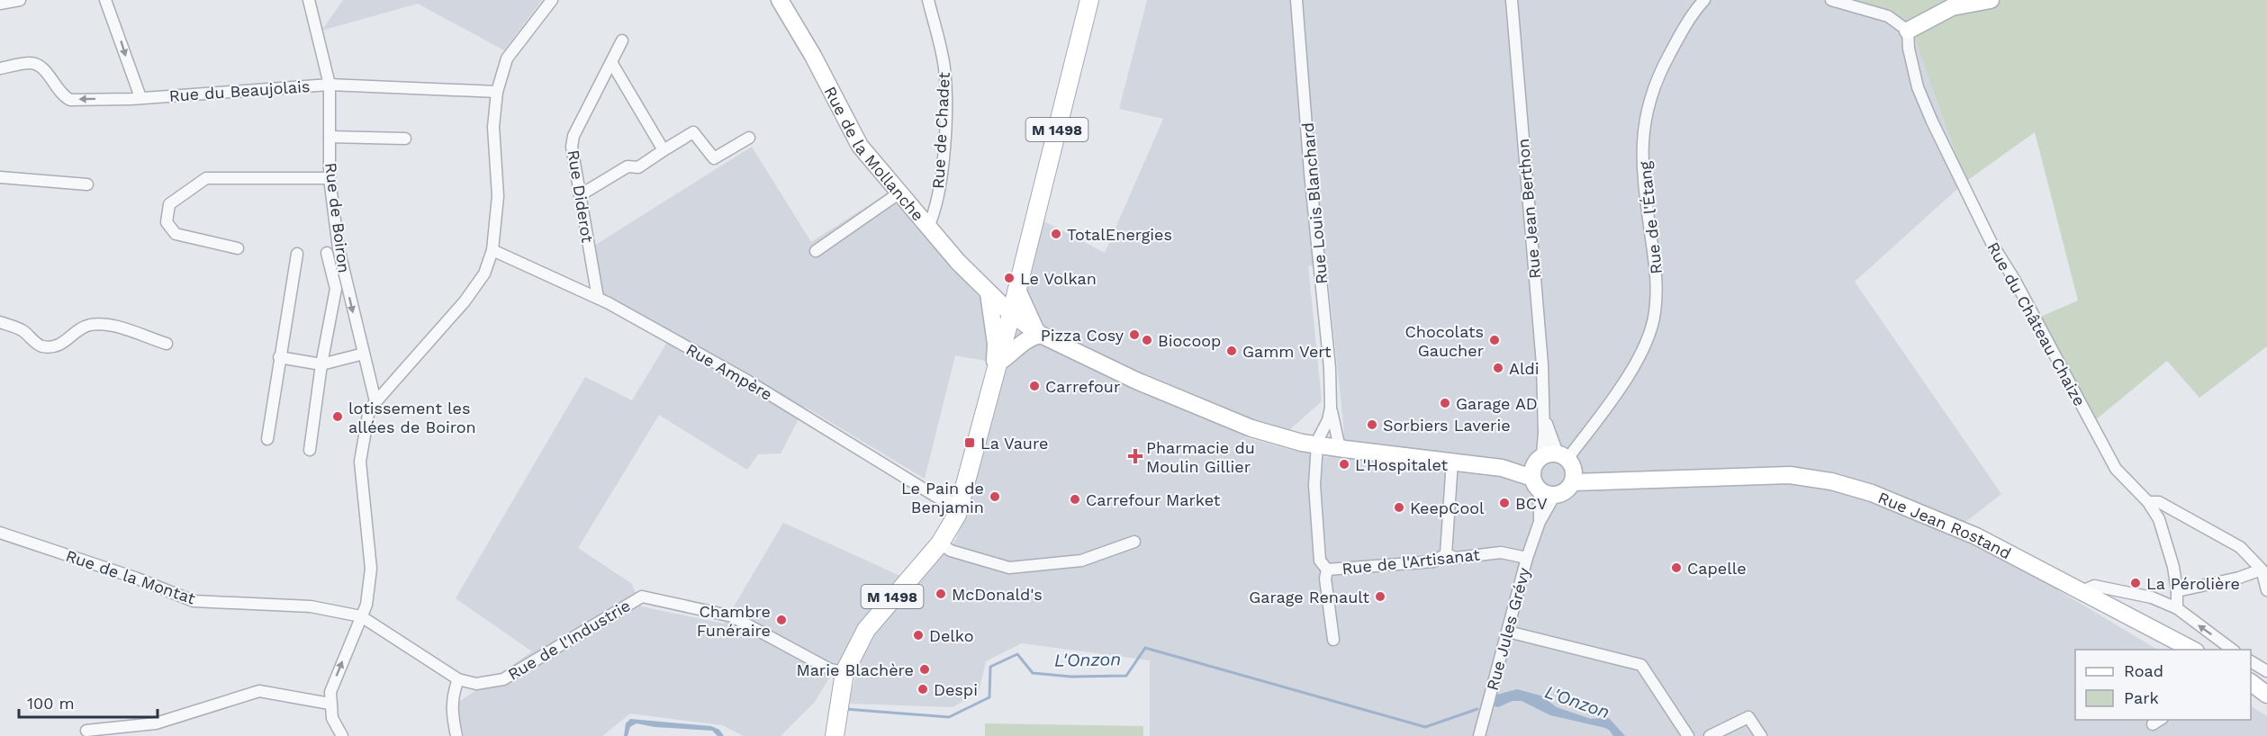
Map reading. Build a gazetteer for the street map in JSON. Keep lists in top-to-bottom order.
{
  "streets": {
    "main road": ["M 1498", "Rue de la Mollanche", "Rue Jean Rostand"],
    "street": [
      "Rue du Beaujolais",
      "Rue de Chadet",
      "Rue Diderot",
      "Rue Louis Blanchard",
      "Rue Jean Berthon",
      "Rue de Boiron",
      "Rue de l'Étang",
      "Rue du Château Chaize",
      "Rue Ampère",
      "Rue de l'Artisanat",
      "Rue de la Montat",
      "Rue Jules Grévy",
      "Rue de l'Industrie"
    ]
  },
  "crossings": [
    ["Rue du Beaujolais", "Rue de Boiron"],
    ["M 1498", "Rue de la Mollanche"],
    ["M 1498", "Rue Ampère"],
    ["M 1498", "Rue de l'Industrie"],
    ["Rue de Chadet", "Rue de la Mollanche"],
    ["Rue de la Mollanche", "Rue Louis Blanchard"],
    ["Rue de la Mollanche", "Rue Jean Rostand"],
    ["Rue de la Mollanche", "Rue de l'Artisanat"],
    ["Rue Diderot", "Rue Ampère"],
    ["Rue Louis Blanchard", "Rue Jean Rostand"],
    ["Rue Louis Blanchard", "Rue de l'Artisanat"],
    ["Rue Jean Berthon", "Rue de l'Étang"],
    ["Rue Jean Berthon", "Rue Jean Rostand"],
    ["Rue Jean Berthon", "Rue Jules Grévy"],
    ["Rue de l'Étang", "Rue Jean Rostand"],
    ["Rue de l'Étang", "Rue Jules Grévy"],
    ["Rue Jean Rostand", "Rue de l'Artisanat"],
    ["Rue Jean Rostand", "Rue Jules Grévy"],
    ["Rue de l'Artisanat", "Rue Jules Grévy"],
    ["Rue de la Montat", "Rue de l'Industrie"]
  ],
  "water": ["L'Onzon"],
  "places": {
    "other": [
      "TotalEnergies",
      "Le Volkan",
      "Pizza Cosy",
      "Biocoop",
      "Chocolats Gaucher",
      "Gamm Vert",
      "Aldi",
      "Carrefour",
      "Garage AD",
      "lotissement les allées de Boiron",
      "Sorbiers Laverie",
      "L'Hospitalet",
      "Le Pain de Benjamin",
      "Carrefour Market",
      "BCV",
      "KeepCool",
      "Capelle",
      "La Pérolière",
      "McDonald's",
      "Garage Renault",
      "Chambre Funéraire",
      "Delko",
      "Marie Blachère",
      "Despi"
    ],
    "transit": ["La Vaure"],
    "health": ["Pharmacie du Moulin Gillier"]
  },
  "legend": ["Road", "Park"],
  "scale_bar": "100 m"
}
